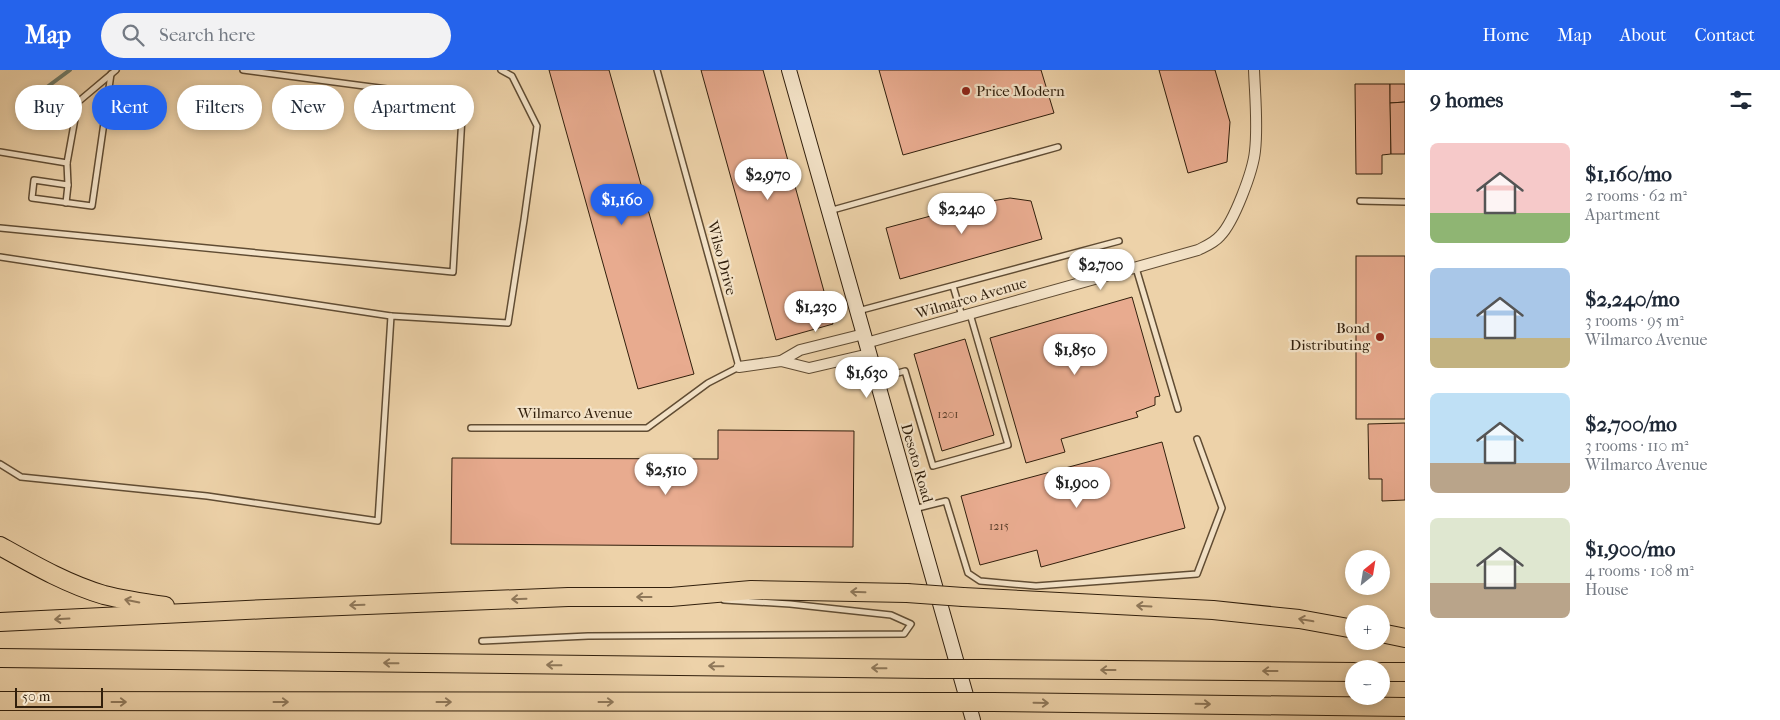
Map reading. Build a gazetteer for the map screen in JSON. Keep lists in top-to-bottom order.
{
  "streets": {
    "street": ["Wilmarco Avenue", "Desoto Road"],
    "lane": ["Wilso Drive"]
  },
  "crossings": [
    ["Wilso Drive", "Wilmarco Avenue"],
    ["Wilmarco Avenue", "Desoto Road"]
  ],
  "places": ["Price Modern", "Bond Distributing"],
  "house_numbers": ["1201", "1215"],
  "scale_bar": "50 m",
  "north": "top right",
  "page": {
    "header": "Map",
    "search": "Search here",
    "nav": [
      "Home",
      "Map",
      "About",
      "Contact"
    ],
    "heading": "9 homes",
    "chip": [
      "Buy",
      "Rent",
      "Filters",
      "New",
      "Apartment"
    ],
    "list": [
      {
        "name": "$1,160/mo",
        "note": "2 rooms · 62 m² · Apartment"
      },
      {
        "name": "$2,240/mo",
        "note": "3 rooms · 95 m² · Wilmarco Avenue"
      },
      {
        "name": "$2,700/mo",
        "note": "3 rooms · 110 m² · Wilmarco Avenue"
      },
      {
        "name": "$1,900/mo",
        "note": "4 rooms · 108 m² · House"
      }
    ],
    "price": [
      "$2,970",
      "$1,160",
      "$2,240",
      "$2,700",
      "$1,230",
      "$1,850",
      "$1,630",
      "$2,510",
      "$1,900"
    ],
    "map_buttons": ["+", "−"],
    "scale": "50 m"
  }
}
